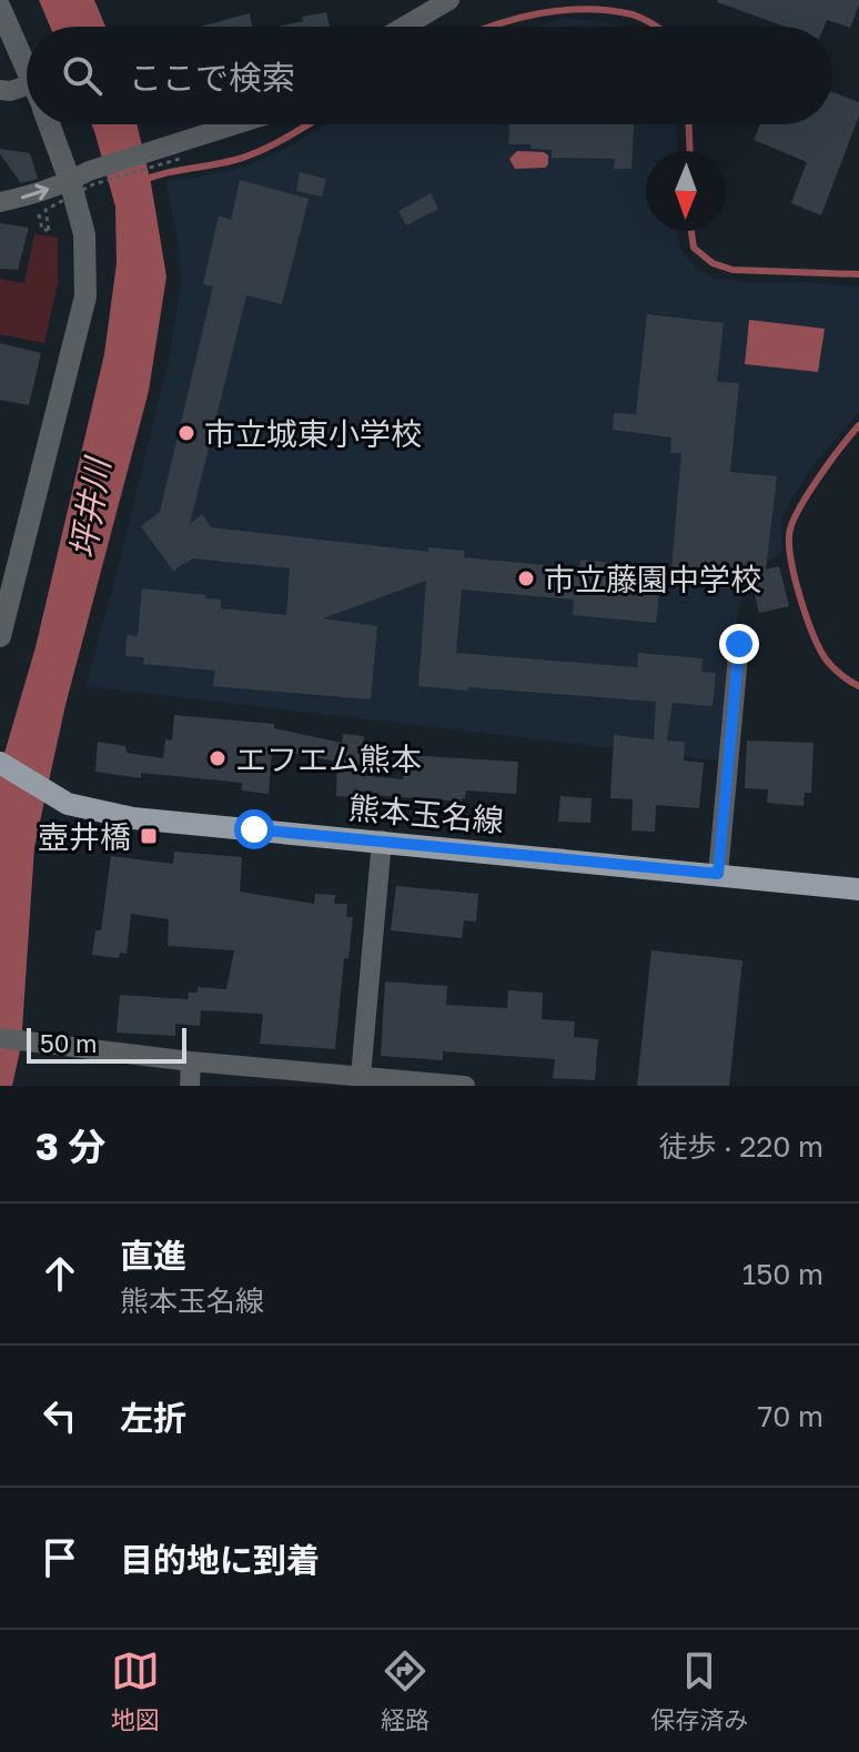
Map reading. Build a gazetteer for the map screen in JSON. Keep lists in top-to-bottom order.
{
  "streets": {
    "main road": ["熊本玉名線"]
  },
  "water": ["坪井川"],
  "places": {
    "other": ["市立城東小学校", "市立藤園中学校", "エフエム熊本"],
    "transit": ["壺井橋"]
  },
  "scale_bar": "50 m",
  "north": "bottom",
  "page": {
    "search": "ここで検索",
    "scale": "50 m",
    "heading": ["3 分", "徒歩 · 220 m"],
    "list": [
      ["直進", "熊本玉名線", "150 m"],
      ["左折", "70 m"],
      "目的地に到着"
    ],
    "nav": ["地図", "経路", "保存済み"]
  }
}
